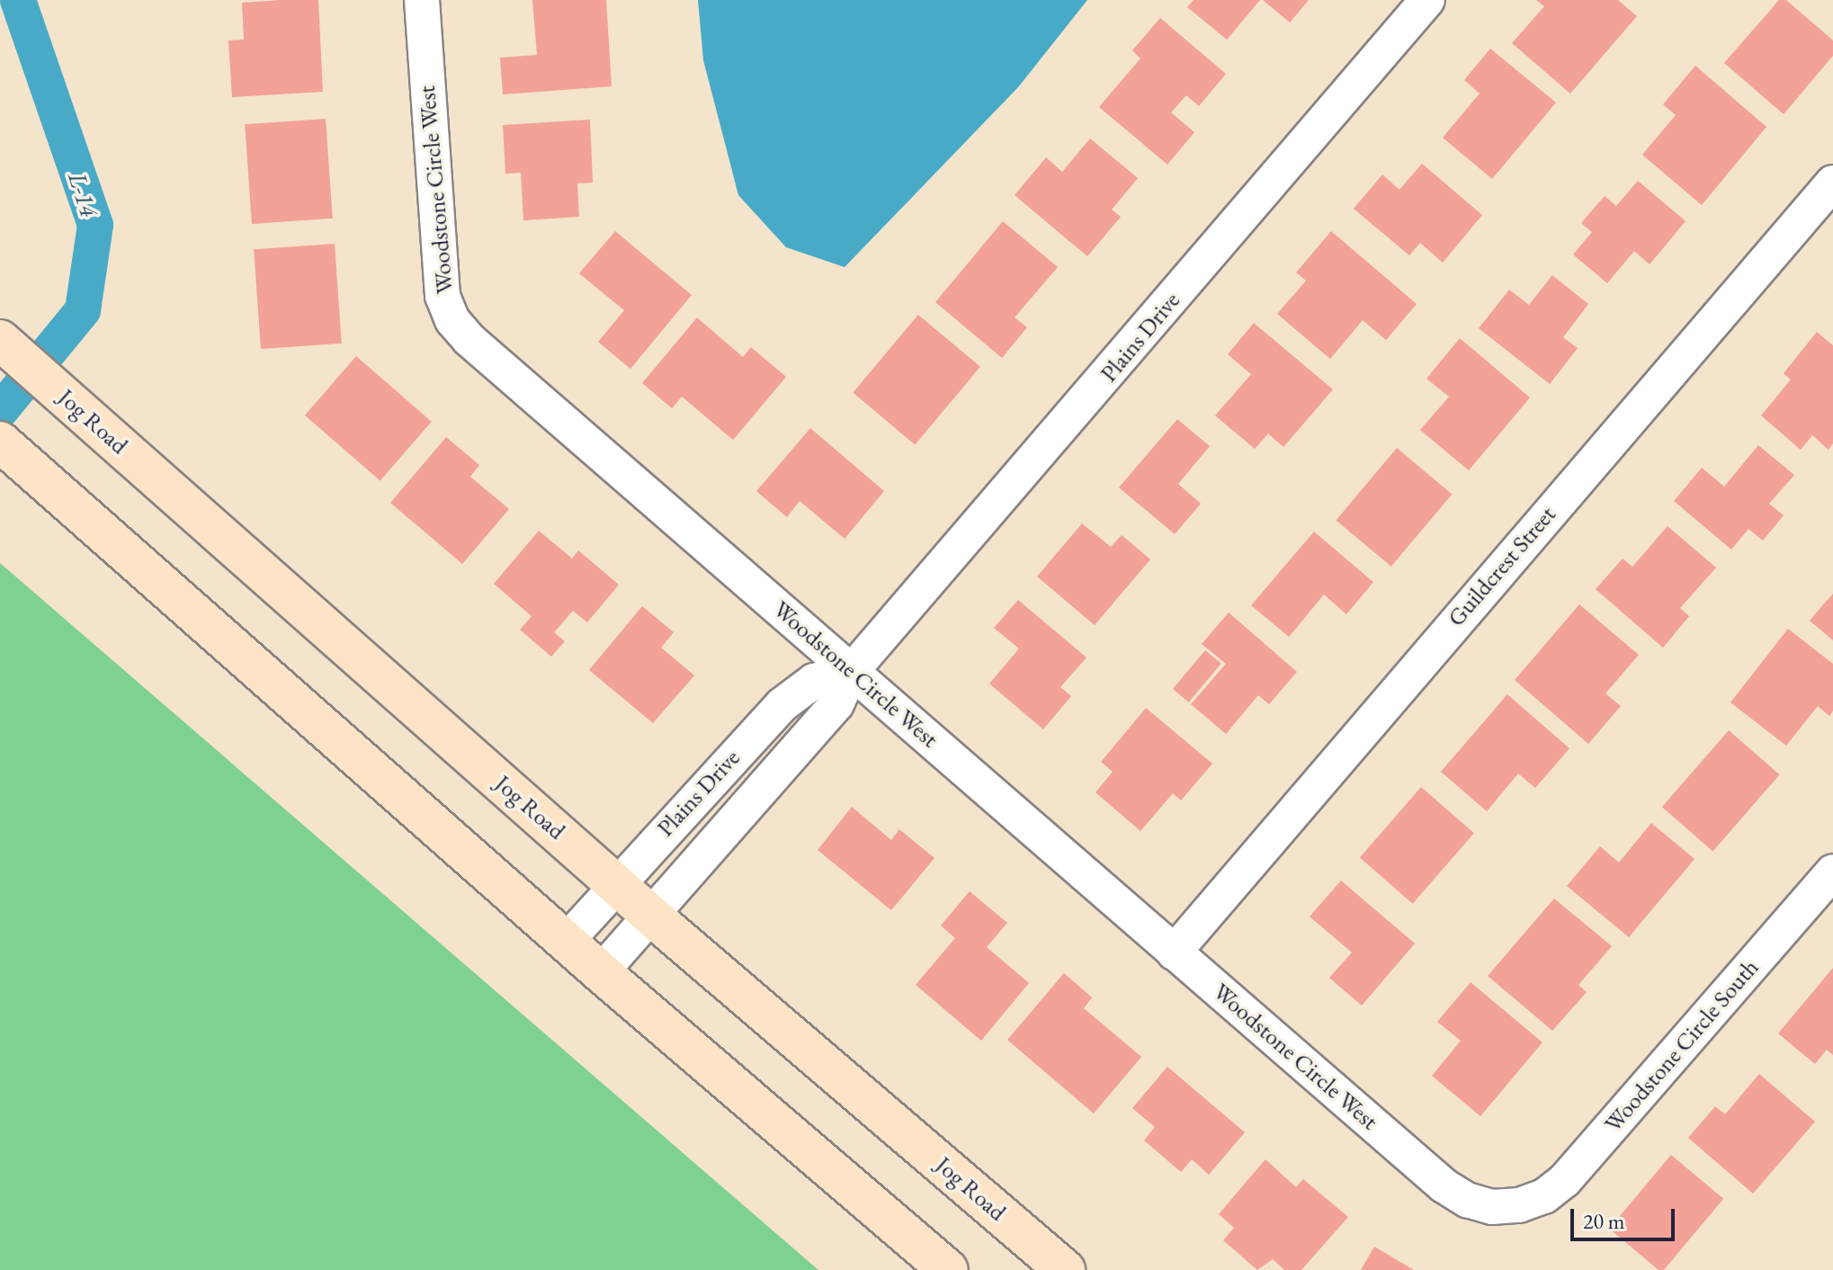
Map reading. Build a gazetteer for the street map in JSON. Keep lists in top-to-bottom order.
{
  "streets": {
    "main road": ["Jog Road"],
    "street": [
      "Woodstone Circle West",
      "Plains Drive",
      "Guildcrest Street",
      "Woodstone Circle South"
    ]
  },
  "crossings": [
    ["Woodstone Circle West", "Plains Drive"],
    ["Woodstone Circle West", "Guildcrest Street"],
    ["Woodstone Circle West", "Woodstone Circle South"],
    ["Plains Drive", "Jog Road"]
  ],
  "water": ["L-14"],
  "scale_bar": "20 m"
}
